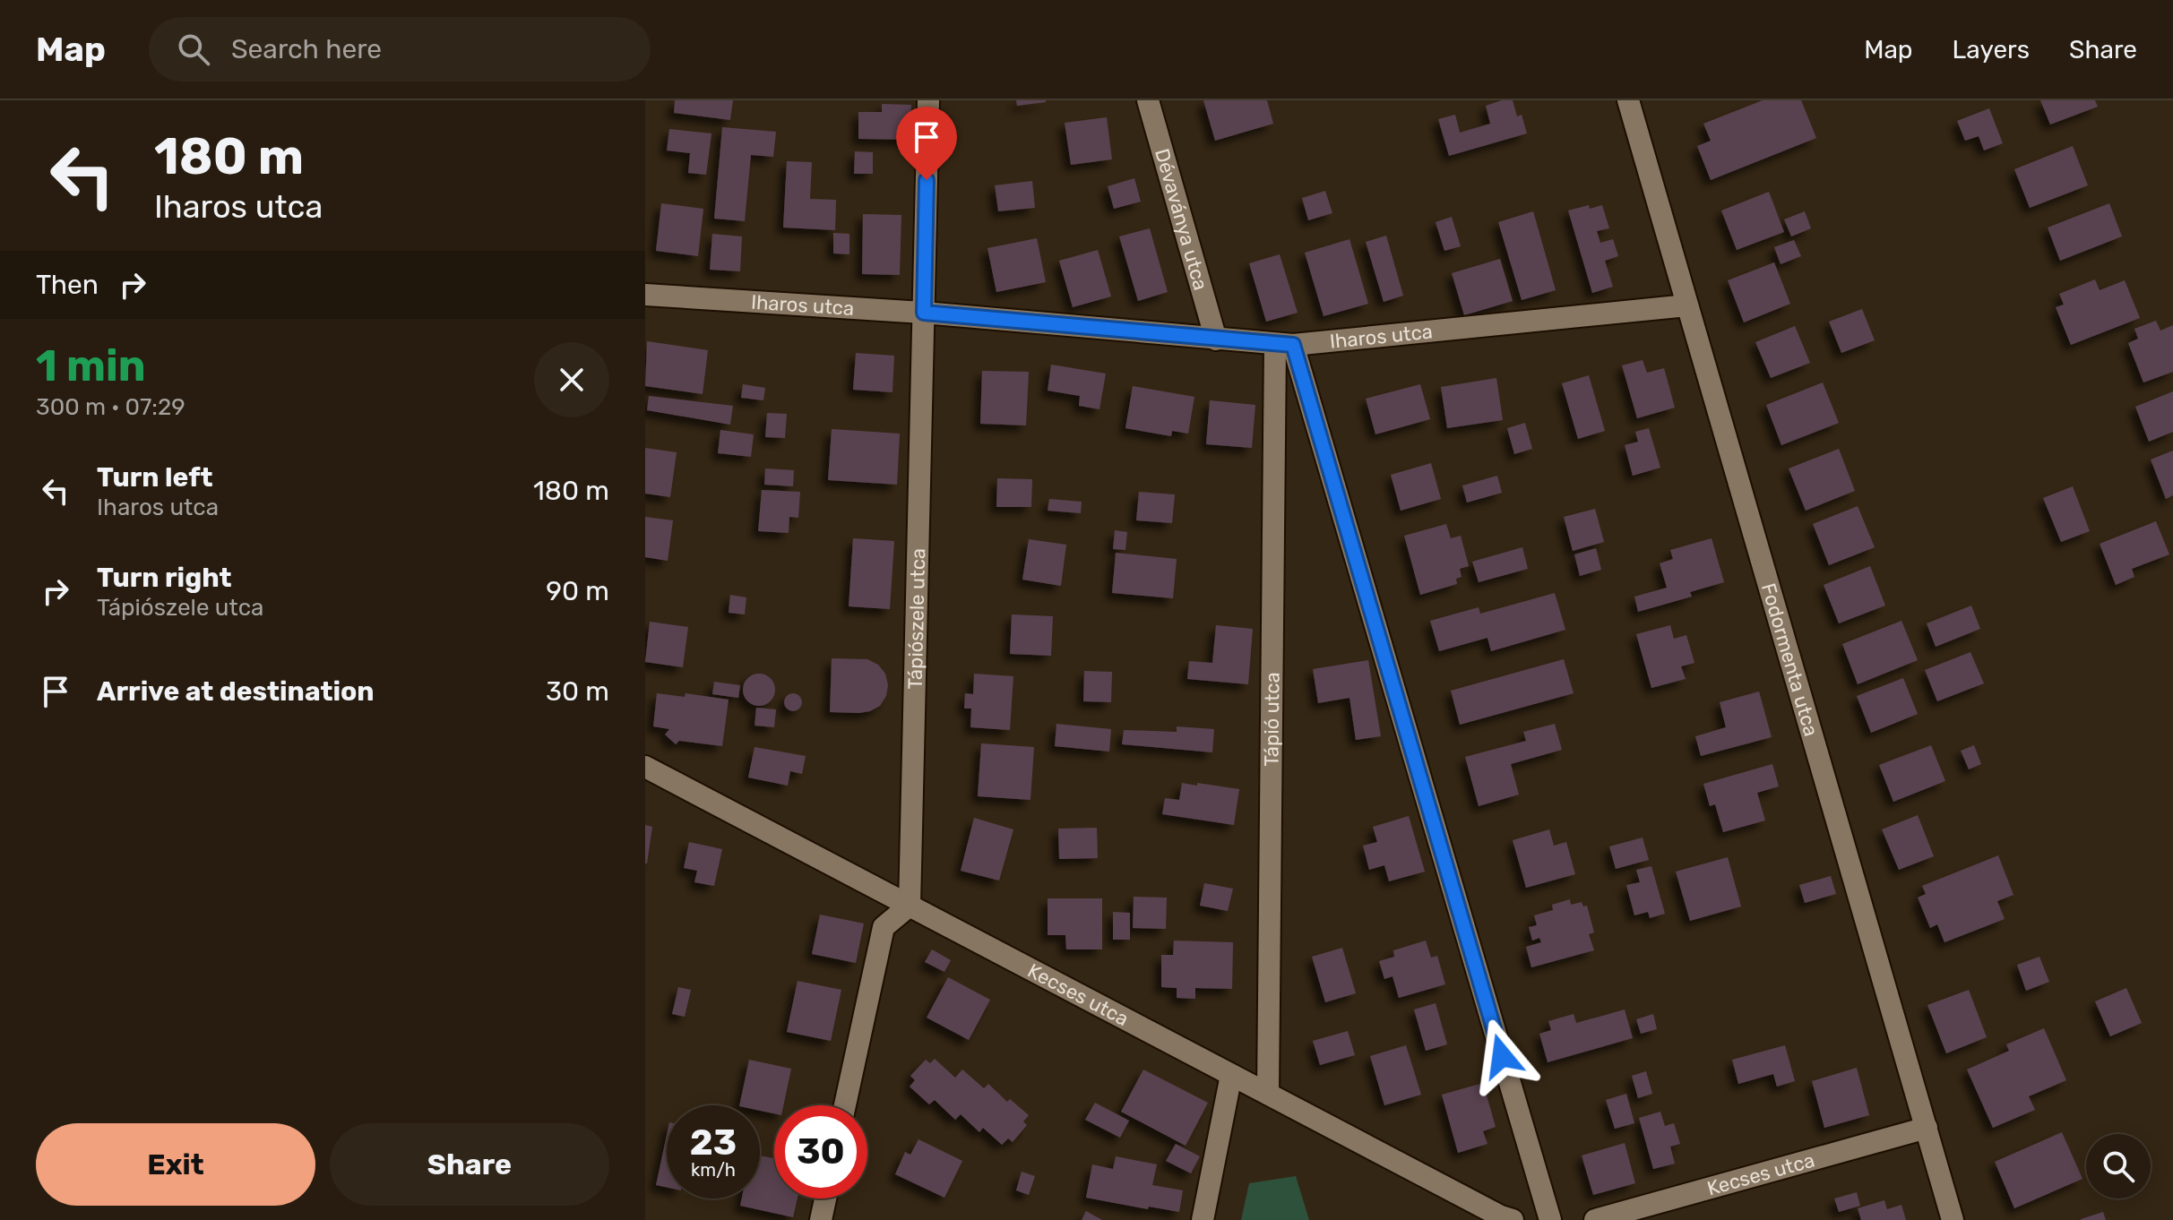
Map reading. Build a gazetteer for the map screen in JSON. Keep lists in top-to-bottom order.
{
  "streets": {
    "street": [
      "Dévaványa utca",
      "Iharos utca",
      "Tápiószele utca",
      "Fodormenta utca",
      "Tápió utca",
      "Kecses utca"
    ]
  },
  "crossings": [
    ["Dévaványa utca", "Iharos utca"],
    ["Iharos utca", "Tápiószele utca"],
    ["Iharos utca", "Fodormenta utca"],
    ["Iharos utca", "Tápió utca"],
    ["Tápiószele utca", "Kecses utca"],
    ["Fodormenta utca", "Kecses utca"],
    ["Tápió utca", "Kecses utca"]
  ],
  "page": {
    "header": "Map",
    "search": "Search here",
    "nav": ["Map", "Layers", "Share"],
    "turn": ["180 m", "Iharos utca"],
    "then": "Then",
    "heading": ["1 min", "300 m · 07:29"],
    "list": [
      {
        "name": "Turn left",
        "note": "Iharos utca",
        "value": "180 m"
      },
      {
        "name": "Turn right",
        "note": "Tápiószele utca",
        "value": "90 m"
      },
      {
        "name": "Arrive at destination",
        "value": "30 m"
      }
    ],
    "speed": "23 km/h",
    "limit": "30",
    "buttons": ["Exit", "Share"]
  }
}
